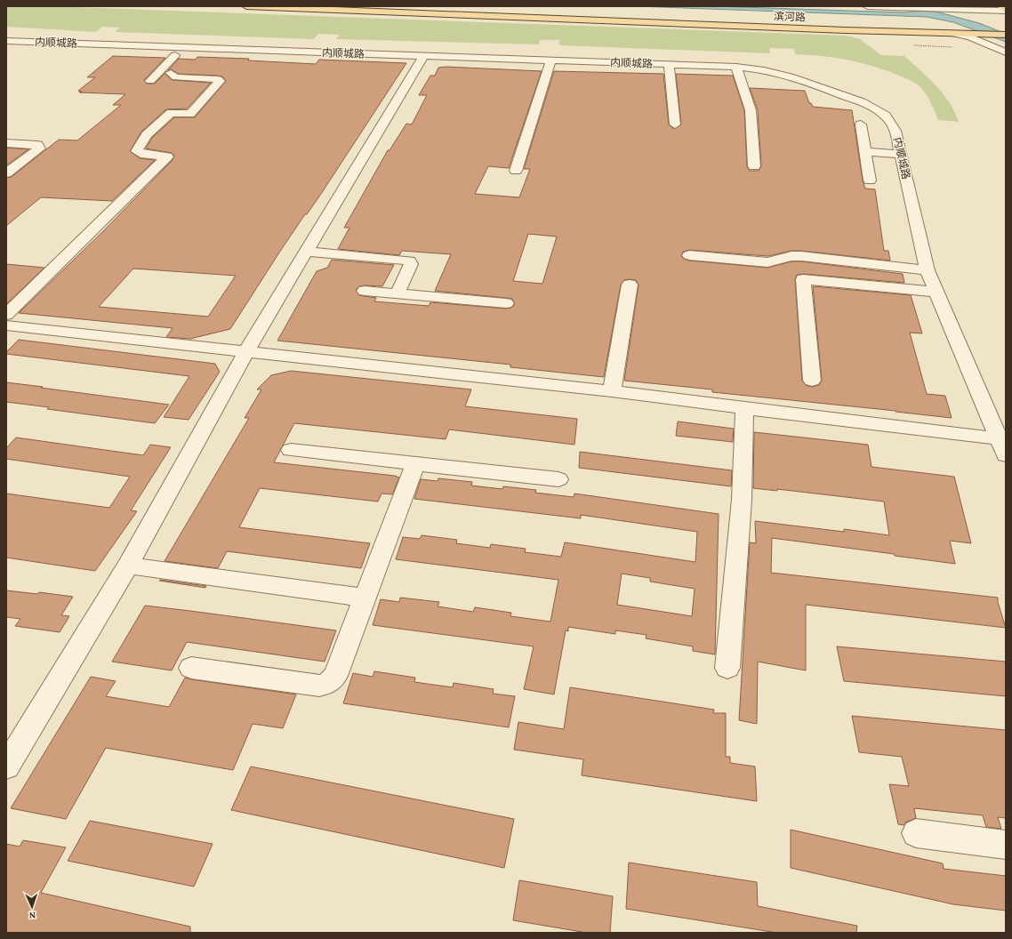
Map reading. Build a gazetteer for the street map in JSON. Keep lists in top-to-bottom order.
{
  "streets": {
    "main road": ["滨河路"],
    "street": ["内顺城路"]
  },
  "north": "bottom"
}
